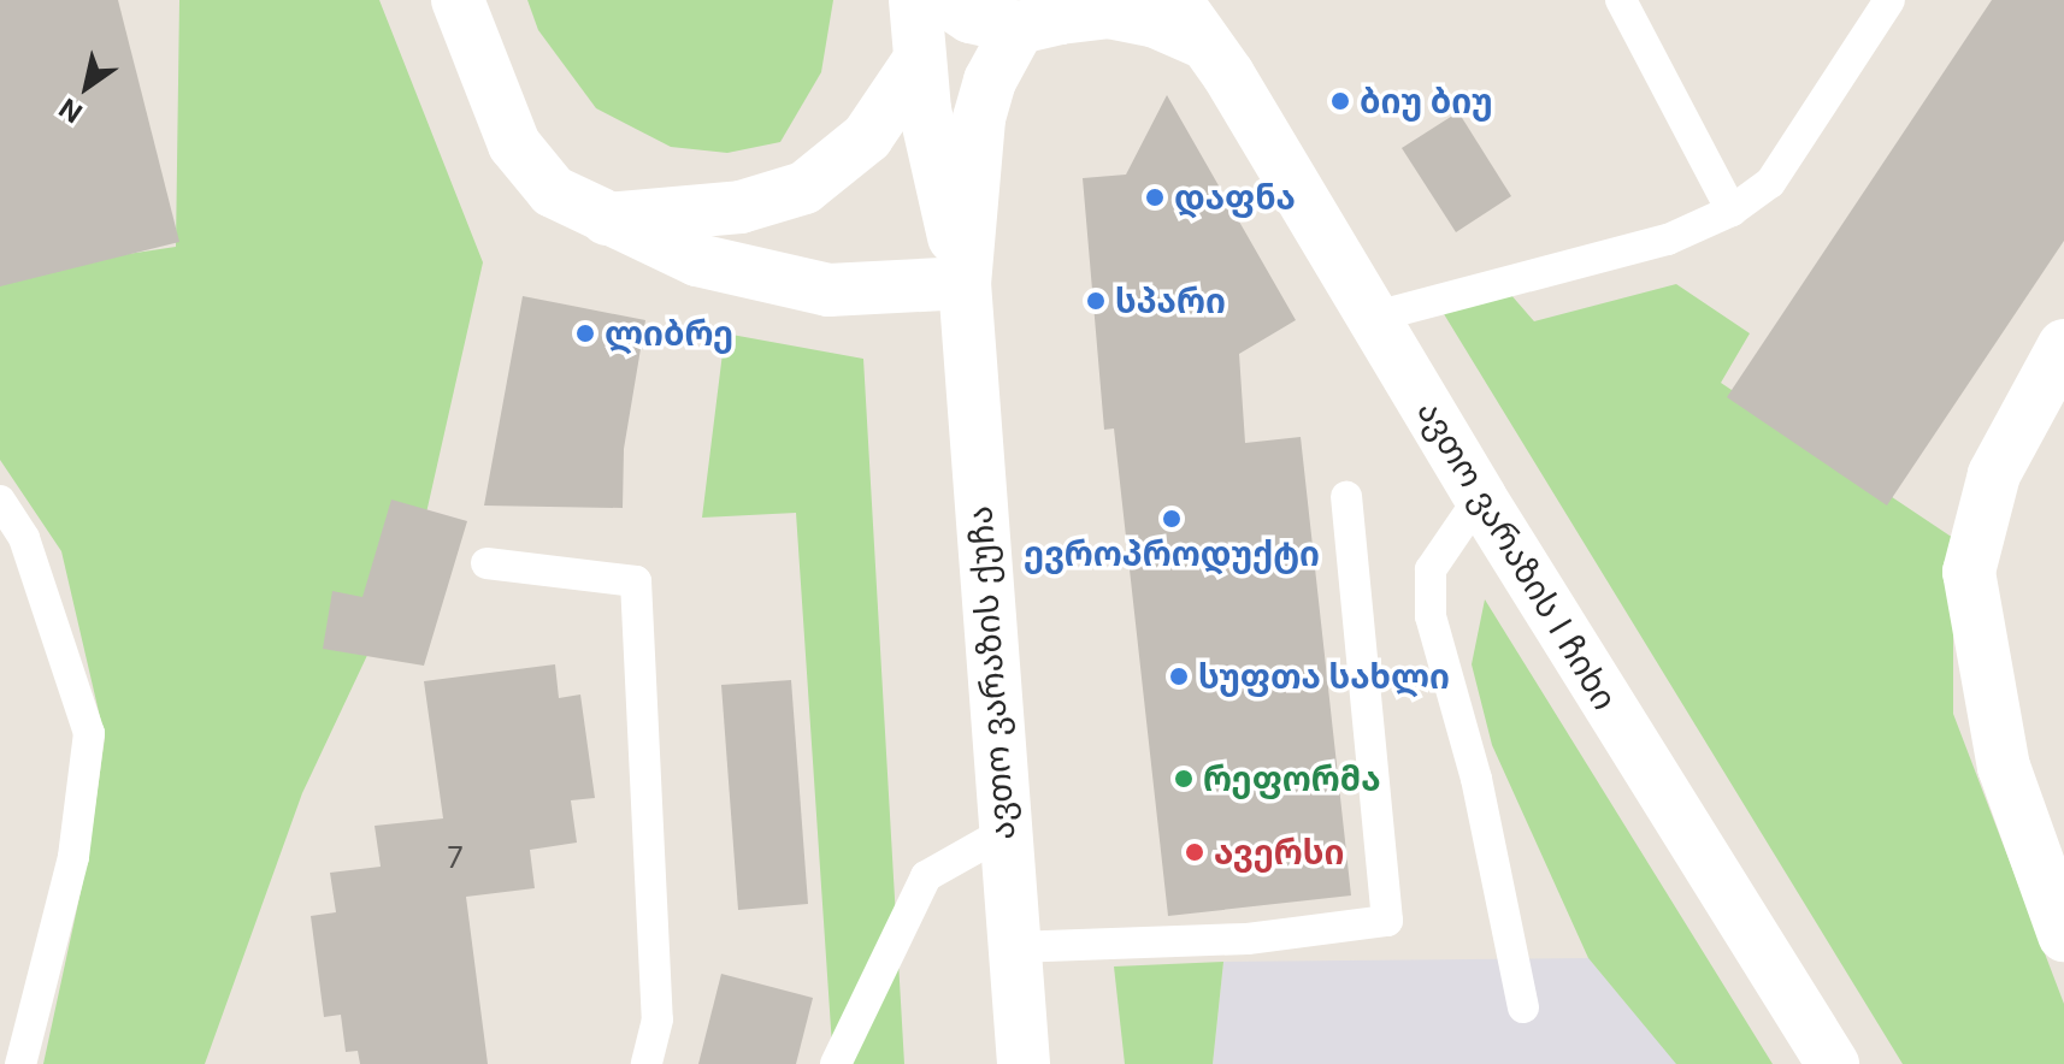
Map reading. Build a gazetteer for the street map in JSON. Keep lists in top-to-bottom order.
{
  "streets": {
    "street": ["ავთო ვარაზის I ჩიხი", "ავთო ვარაზის ქუჩა"]
  },
  "places": [
    "ბიუ ბიუ",
    "დაფნა",
    "სპარი",
    "ლიბრე",
    "ევროპროდუქტი",
    "სუფთა სახლი",
    "რეფორმა",
    "ავერსი"
  ],
  "house_numbers": ["7"],
  "north": "bottom left"
}
